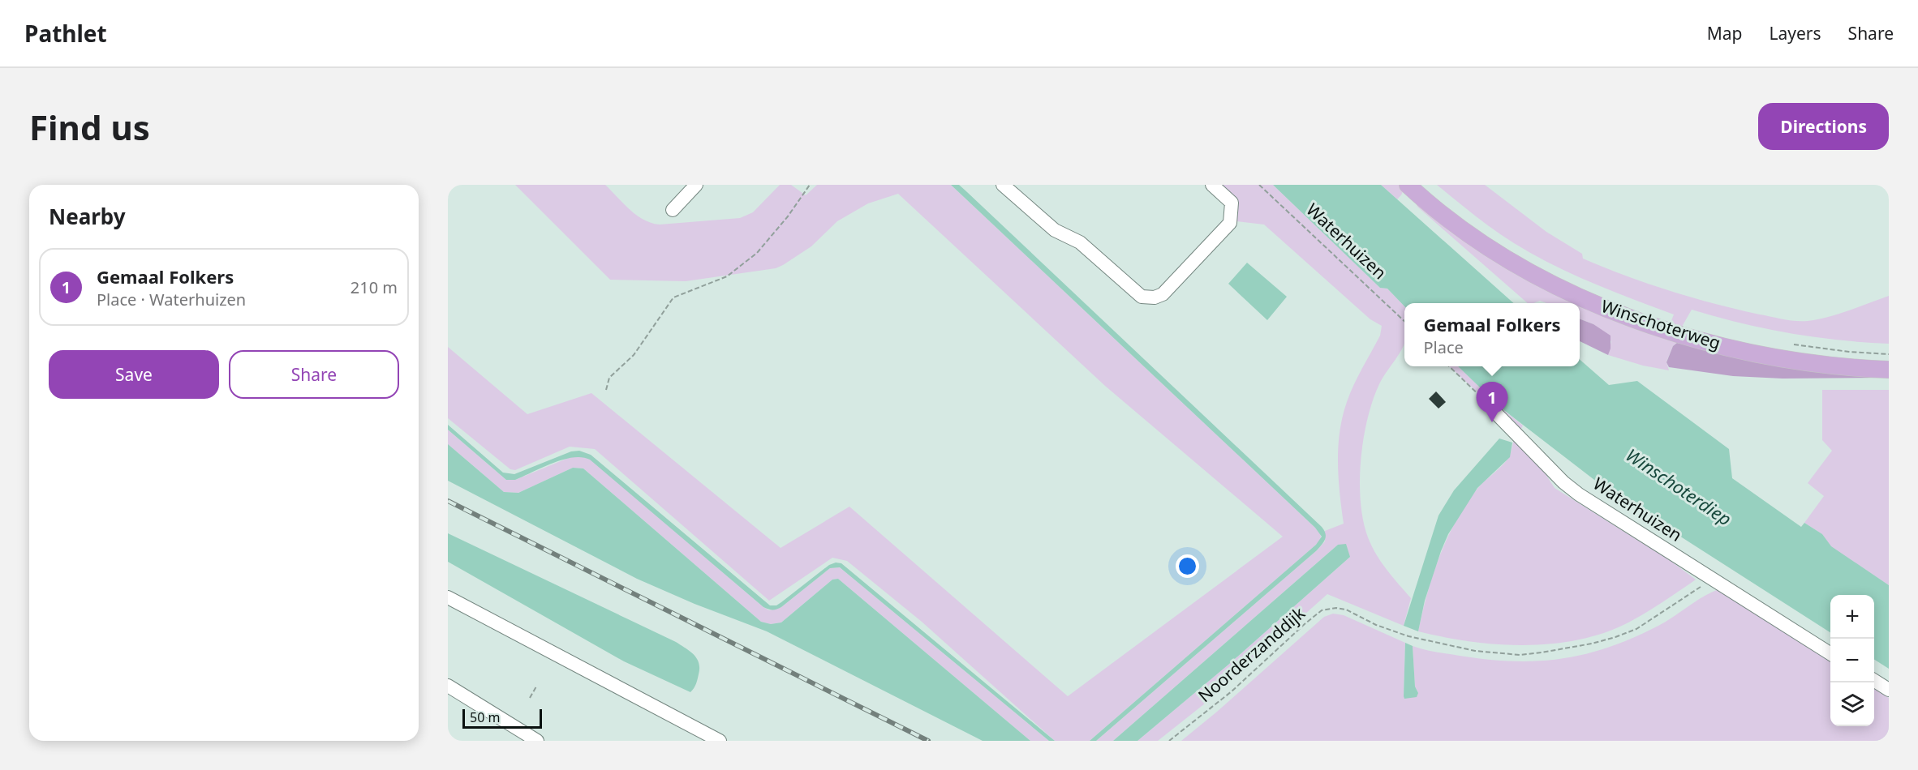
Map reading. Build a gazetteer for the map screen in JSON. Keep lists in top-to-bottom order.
{
  "streets": {
    "main road": ["Winschoterweg"],
    "street": ["Waterhuizen"],
    "path": ["Noorderzanddijk"]
  },
  "crossings": [
    ["Waterhuizen", "Noorderzanddijk"]
  ],
  "water": ["Winschoterdiep"],
  "scale_bar": "50 m",
  "page": {
    "header": "Pathlet",
    "nav": ["Map", "Layers", "Share"],
    "buttons": [
      "Directions",
      ["Save", "Share"]
    ],
    "title": "Find us",
    "heading": "Nearby",
    "list": [
      {
        "mark": "1",
        "name": "Gemaal Folkers",
        "note": "Place · Waterhuizen",
        "value": "210 m"
      }
    ],
    "popup": ["Gemaal Folkers", "Place"],
    "pins": "1",
    "map_buttons": ["+", "−"],
    "scale": "50 m"
  }
}
